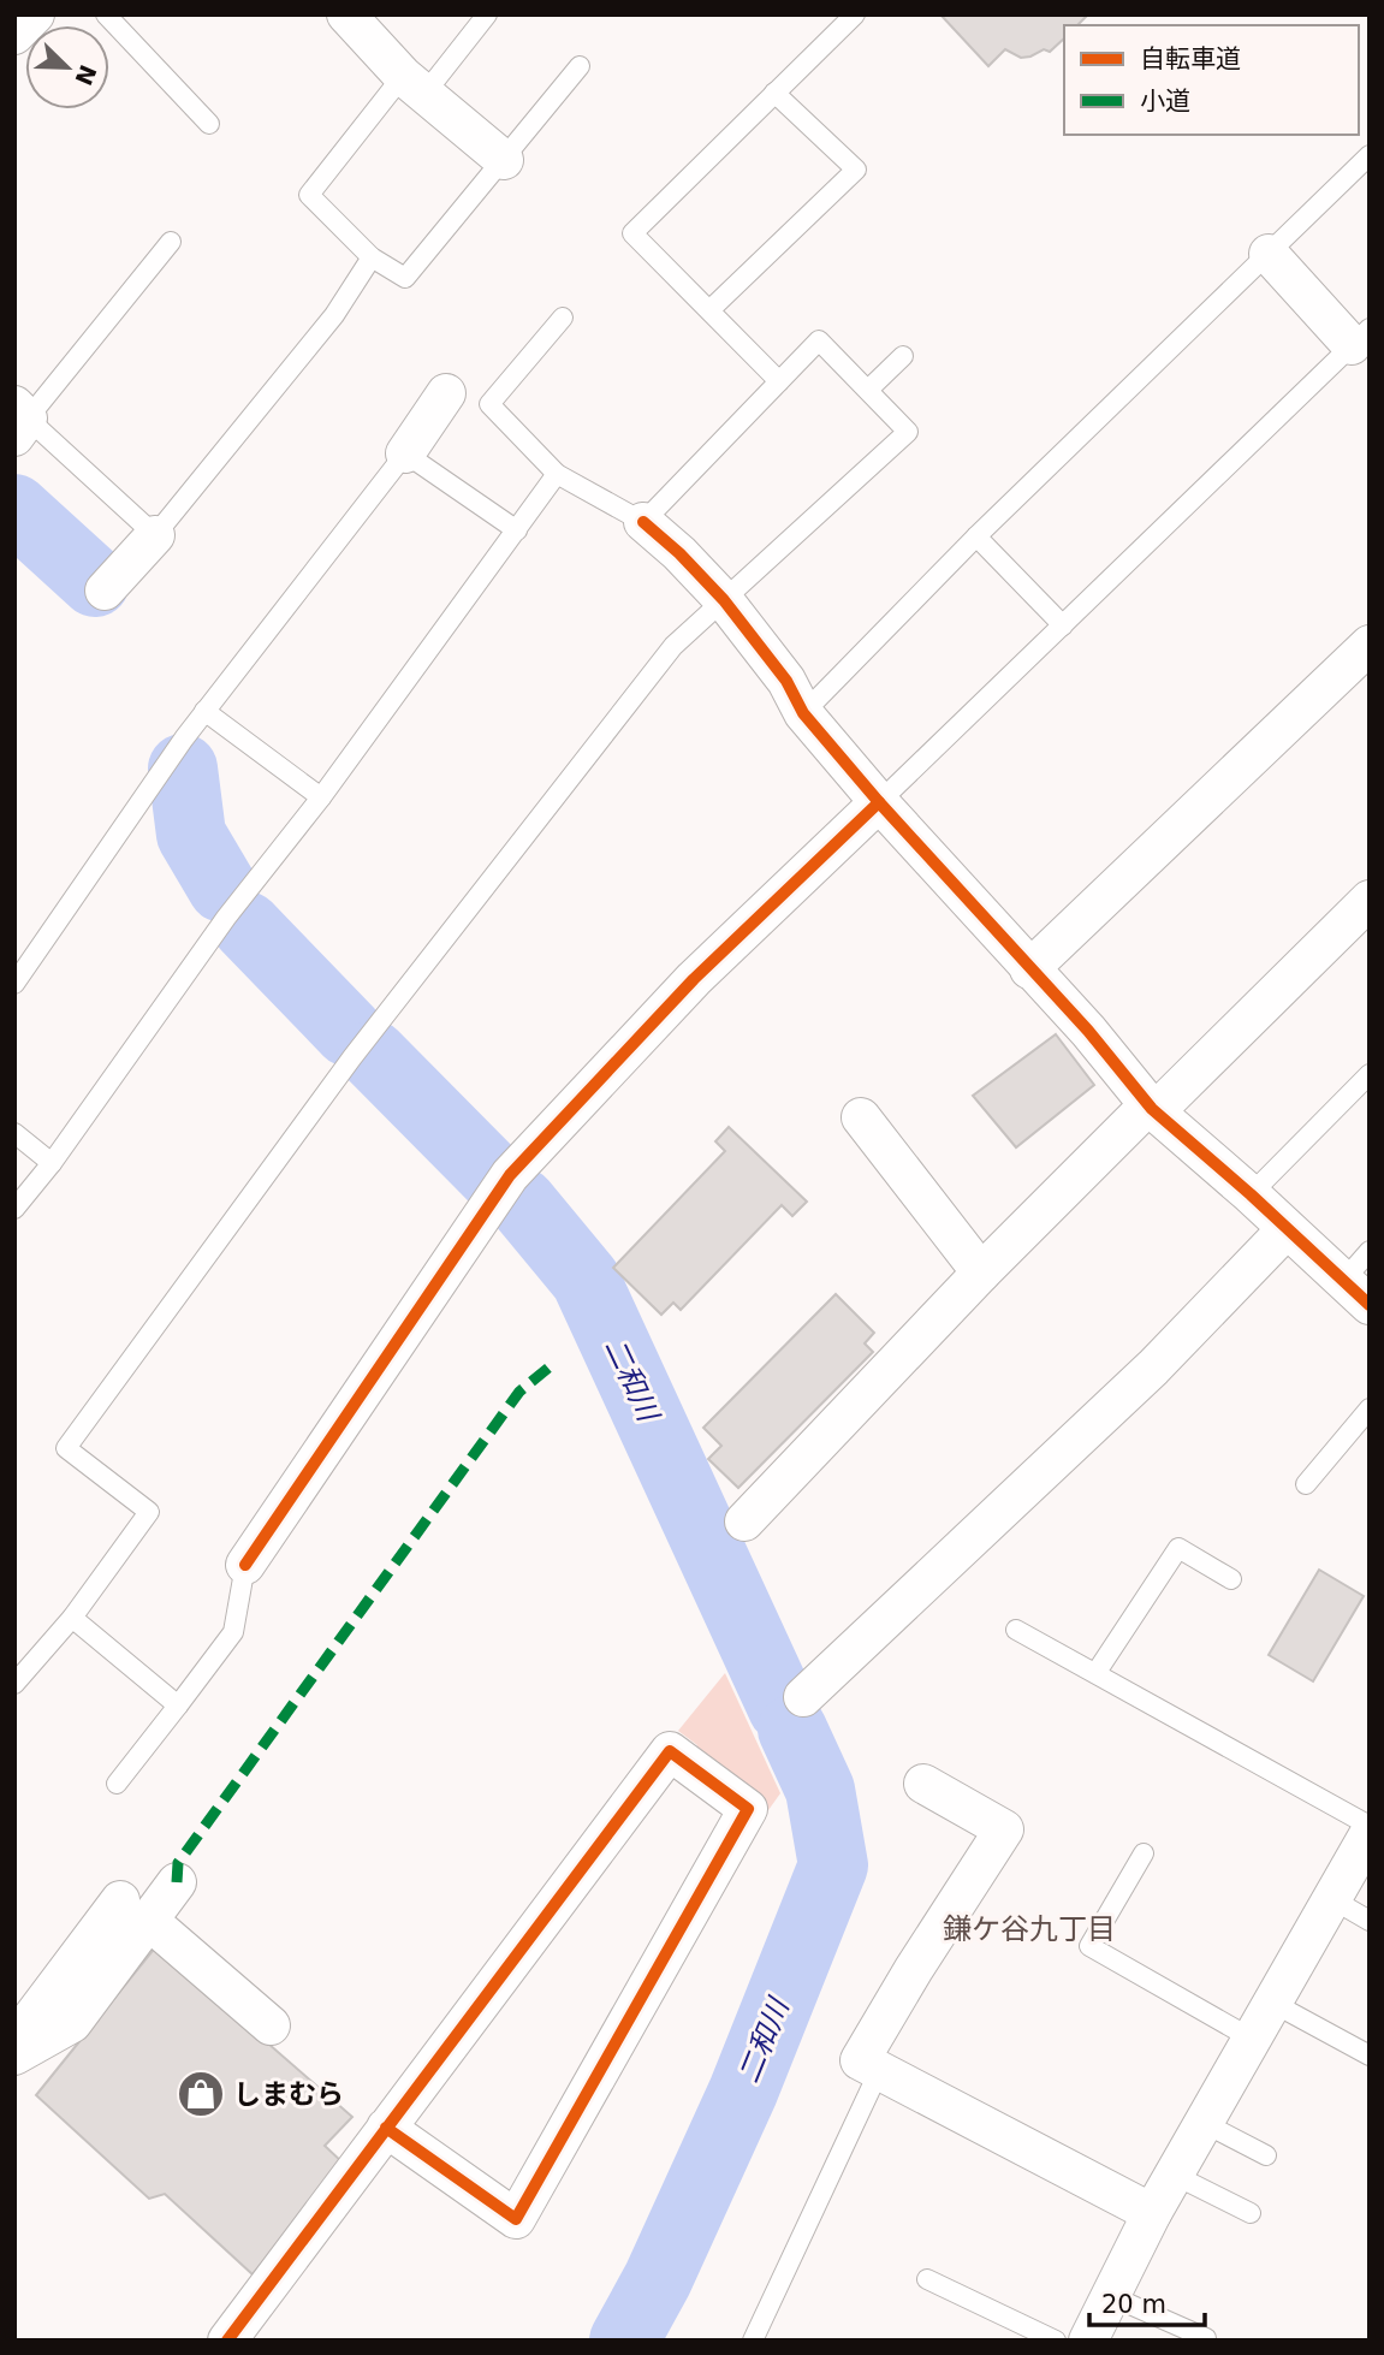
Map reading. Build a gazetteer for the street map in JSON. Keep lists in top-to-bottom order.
{
  "districts": ["鎌ケ谷九丁目"],
  "water": ["二和川"],
  "places": {
    "shop": ["しまむら"]
  },
  "legend": ["自転車道", "小道"],
  "scale_bar": "20 m",
  "north": "bottom right"
}
